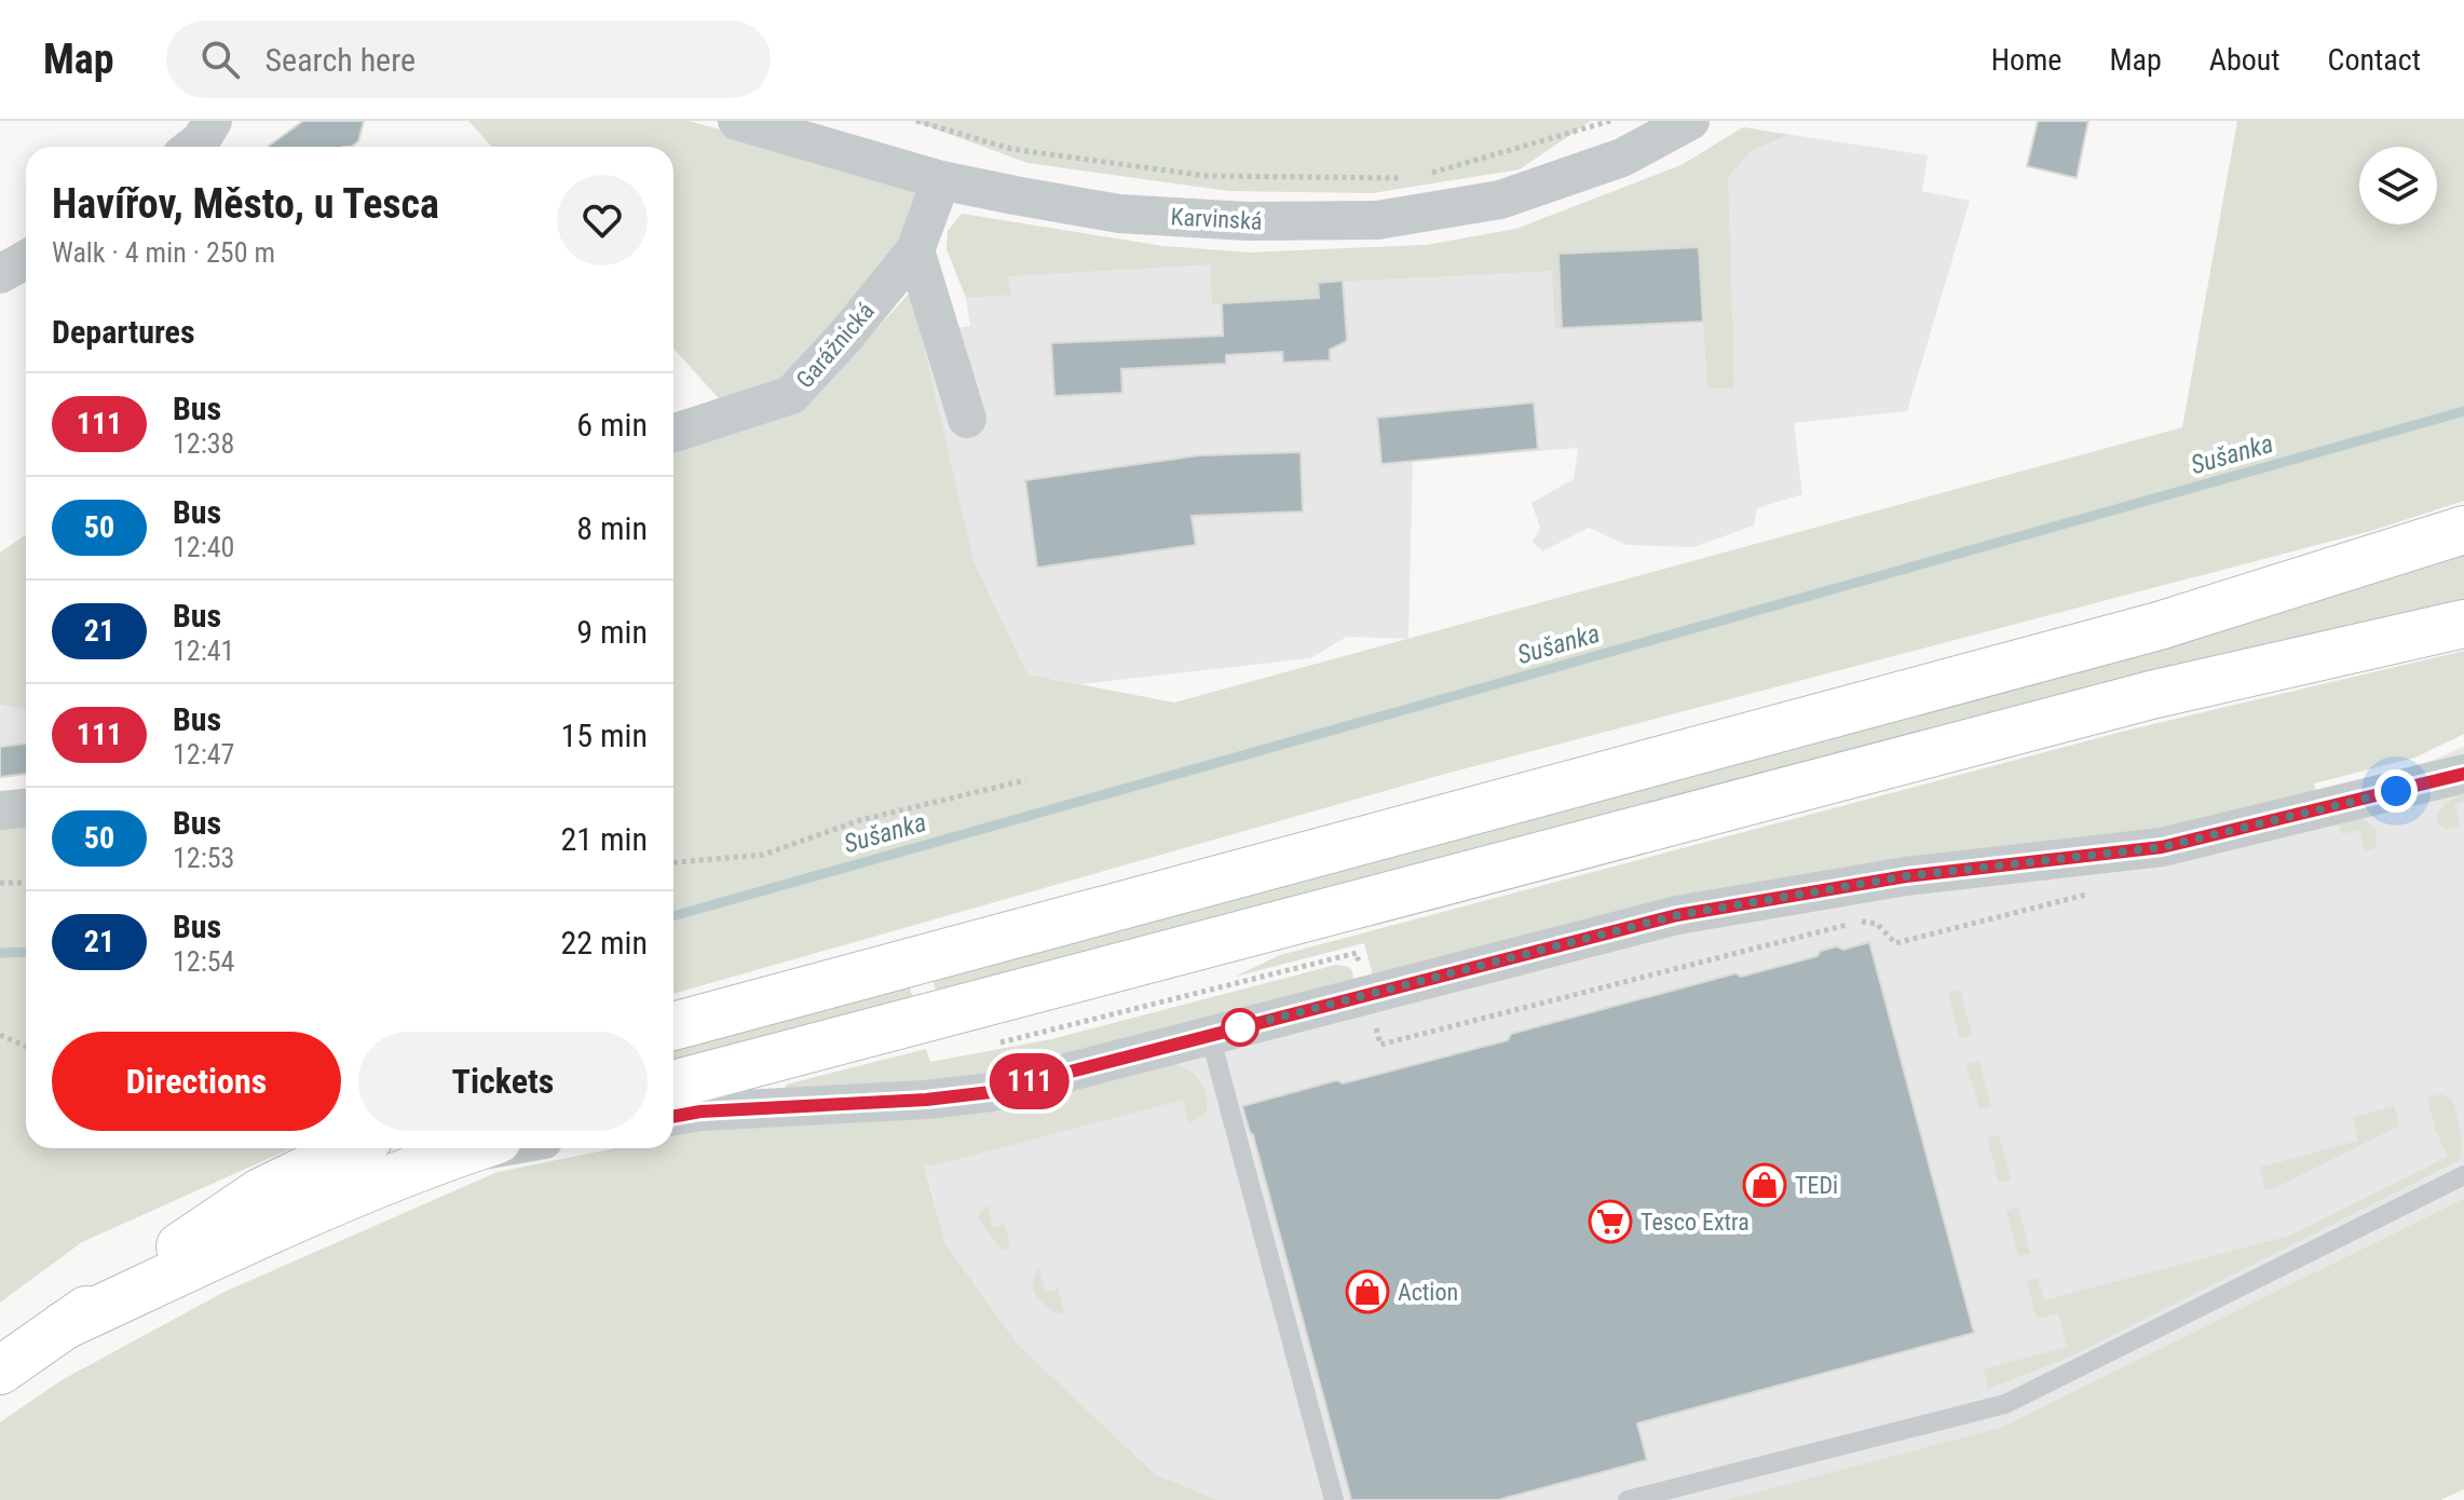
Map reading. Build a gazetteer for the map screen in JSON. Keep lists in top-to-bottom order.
{
  "streets": {
    "street": ["Karvinská", "Garážnická"]
  },
  "crossings": [
    ["Karvinská", "Garážnická"]
  ],
  "water": ["Sušanka"],
  "places": {
    "shop": ["TEDi", "Action"],
    "supermarket": ["Tesco Extra"]
  },
  "lines": ["bus line 111"],
  "page": {
    "header": "Map",
    "search": "Search here",
    "nav": [
      "Home",
      "Map",
      "About",
      "Contact"
    ],
    "on_map": "111",
    "heading": [
      ["Havířov, Město, u Tesca", "Walk · 4 min · 250 m"],
      "Departures"
    ],
    "list": [
      {
        "mark": "111",
        "name": "Bus",
        "note": "12:38",
        "value": "6 min"
      },
      {
        "mark": "50",
        "name": "Bus",
        "note": "12:40",
        "value": "8 min"
      },
      {
        "mark": "21",
        "name": "Bus",
        "note": "12:41",
        "value": "9 min"
      },
      {
        "mark": "111",
        "name": "Bus",
        "note": "12:47",
        "value": "15 min"
      },
      {
        "mark": "50",
        "name": "Bus",
        "note": "12:53",
        "value": "21 min"
      },
      {
        "mark": "21",
        "name": "Bus",
        "note": "12:54",
        "value": "22 min"
      }
    ],
    "buttons": ["Directions", "Tickets"]
  }
}
